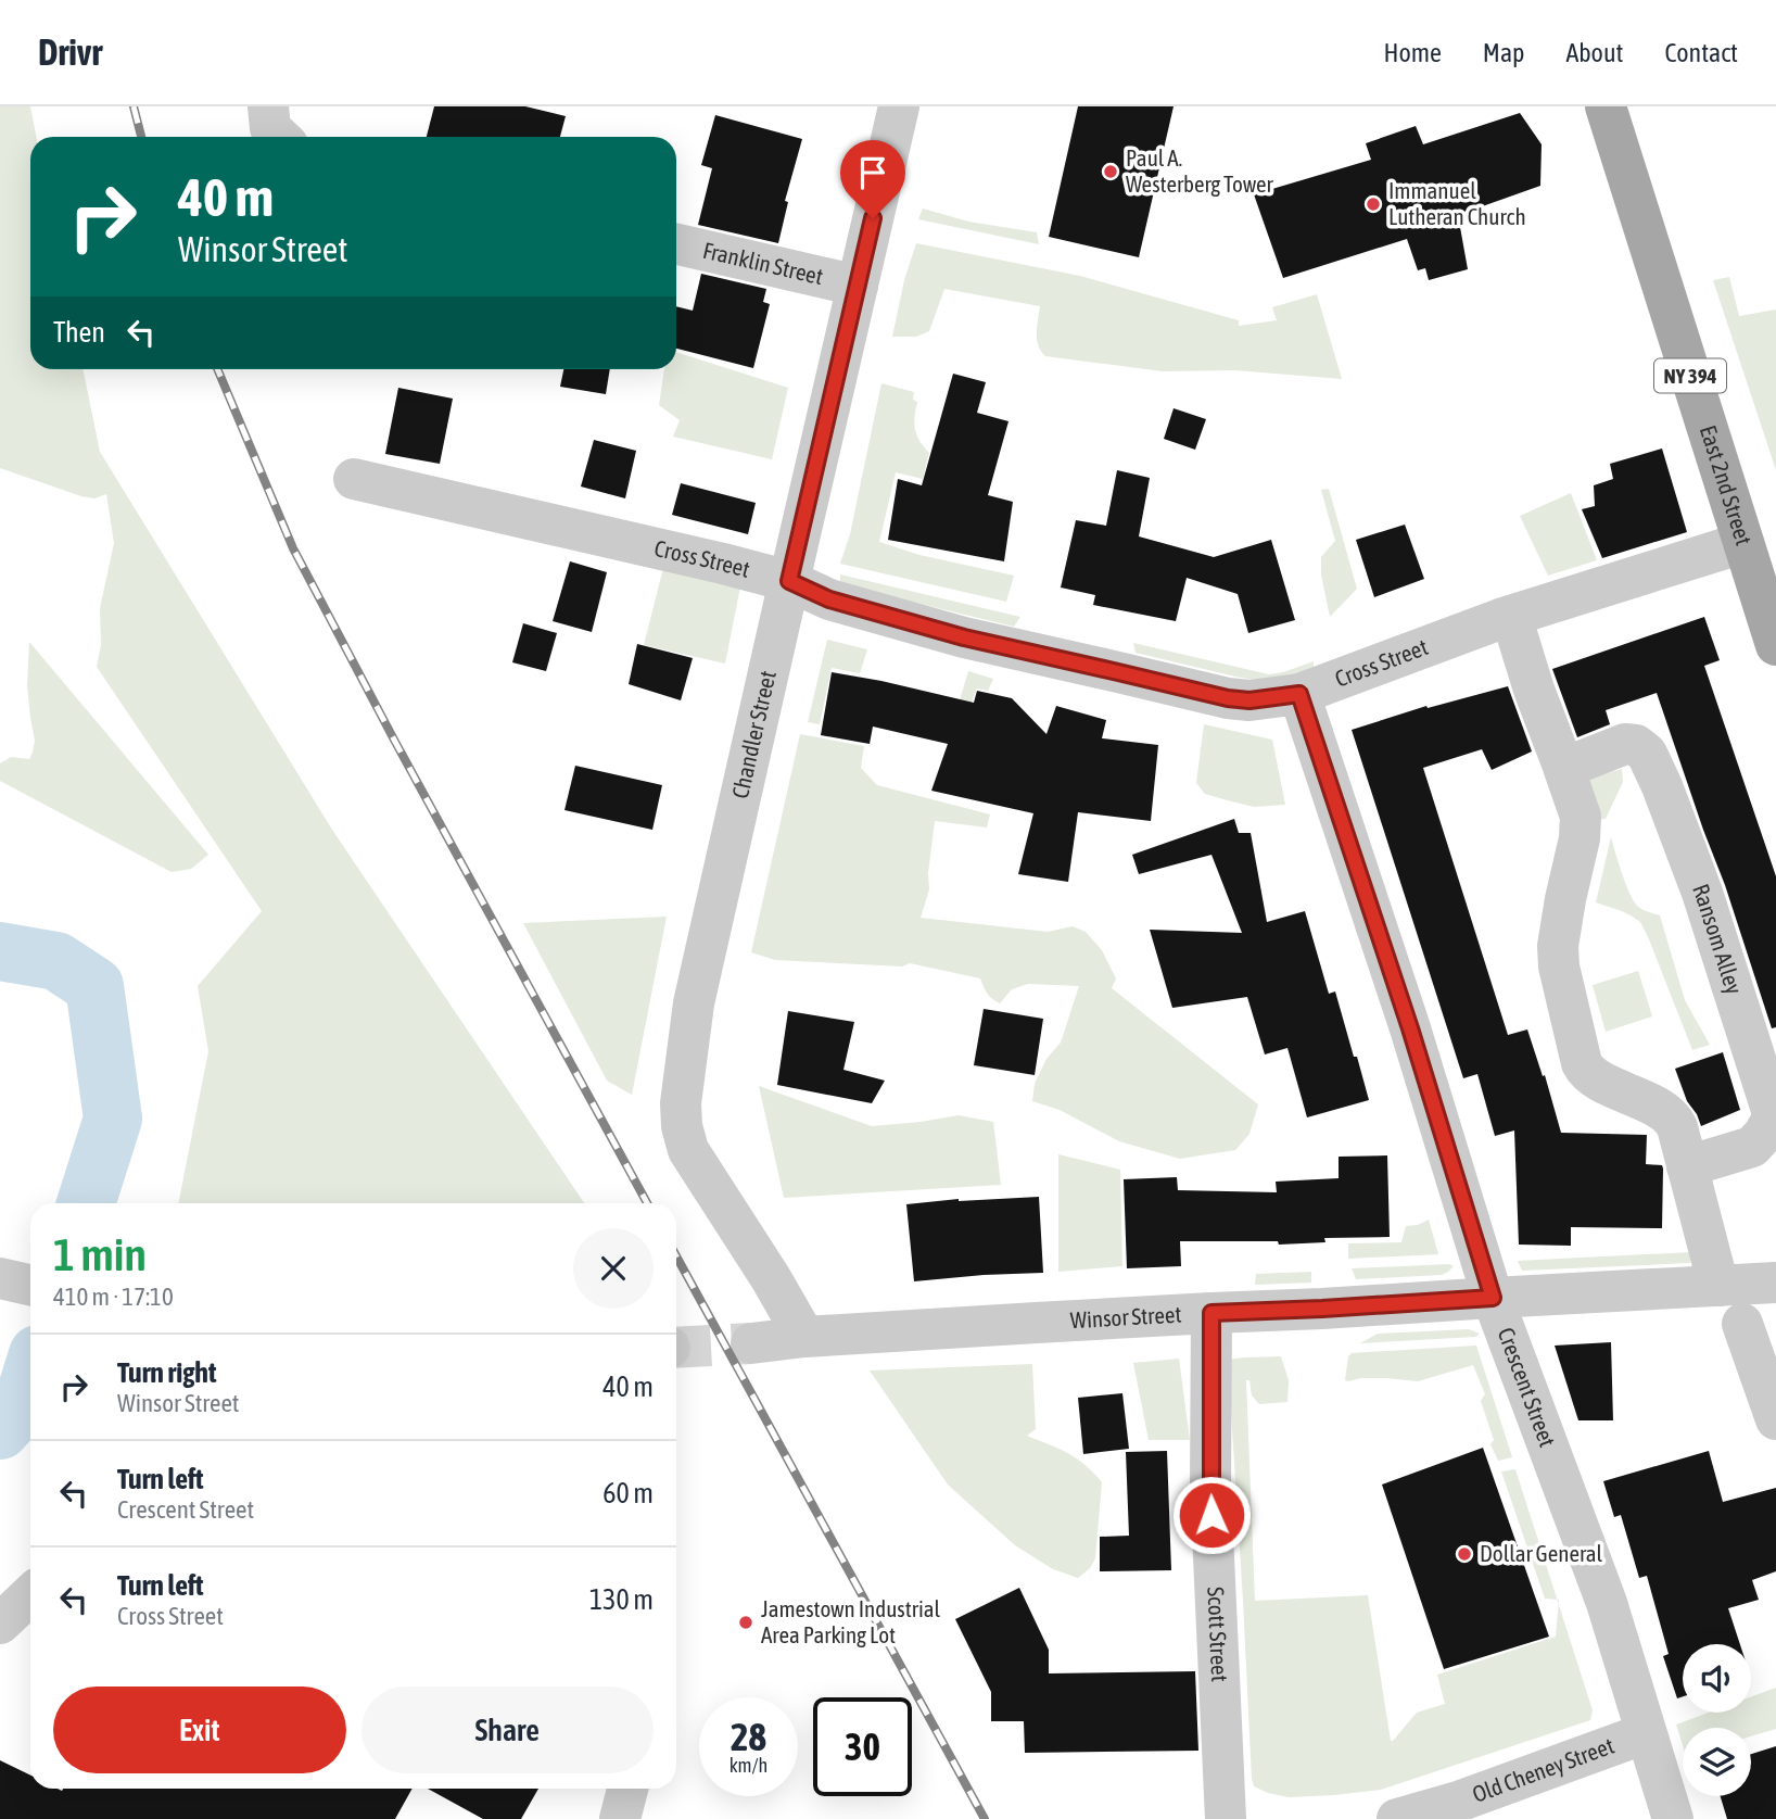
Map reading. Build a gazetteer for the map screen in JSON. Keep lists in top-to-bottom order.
{
  "streets": {
    "main road": ["NY 394", "East 2nd Street"],
    "street": [
      "Franklin Street",
      "Cross Street",
      "Chandler Street",
      "Ransom Alley",
      "Winsor Street",
      "Crescent Street",
      "Scott Street",
      "Old Cheney Street"
    ]
  },
  "crossings": [
    ["Franklin Street", "Chandler Street"],
    ["East 2nd Street", "Cross Street"],
    ["Cross Street", "Chandler Street"],
    ["Cross Street", "Crescent Street"],
    ["Chandler Street", "Winsor Street"],
    ["Winsor Street", "Crescent Street"],
    ["Winsor Street", "Scott Street"],
    ["Crescent Street", "Old Cheney Street"]
  ],
  "places": [
    "Paul A. Westerberg Tower",
    "Immanuel Lutheran Church",
    "Dollar General",
    "Jamestown Industrial Area Parking Lot"
  ],
  "page": {
    "header": "Drivr",
    "nav": [
      "Home",
      "Map",
      "About",
      "Contact"
    ],
    "turn": ["40 m", "Winsor Street"],
    "then": "Then",
    "heading": ["1 min", "410 m · 17:10"],
    "list": [
      {
        "name": "Turn right",
        "note": "Winsor Street",
        "value": "40 m"
      },
      {
        "name": "Turn left",
        "note": "Crescent Street",
        "value": "60 m"
      },
      {
        "name": "Turn left",
        "note": "Cross Street",
        "value": "130 m"
      }
    ],
    "buttons": ["Exit", "Share"],
    "speed": "28 km/h",
    "limit": "30"
  }
}
